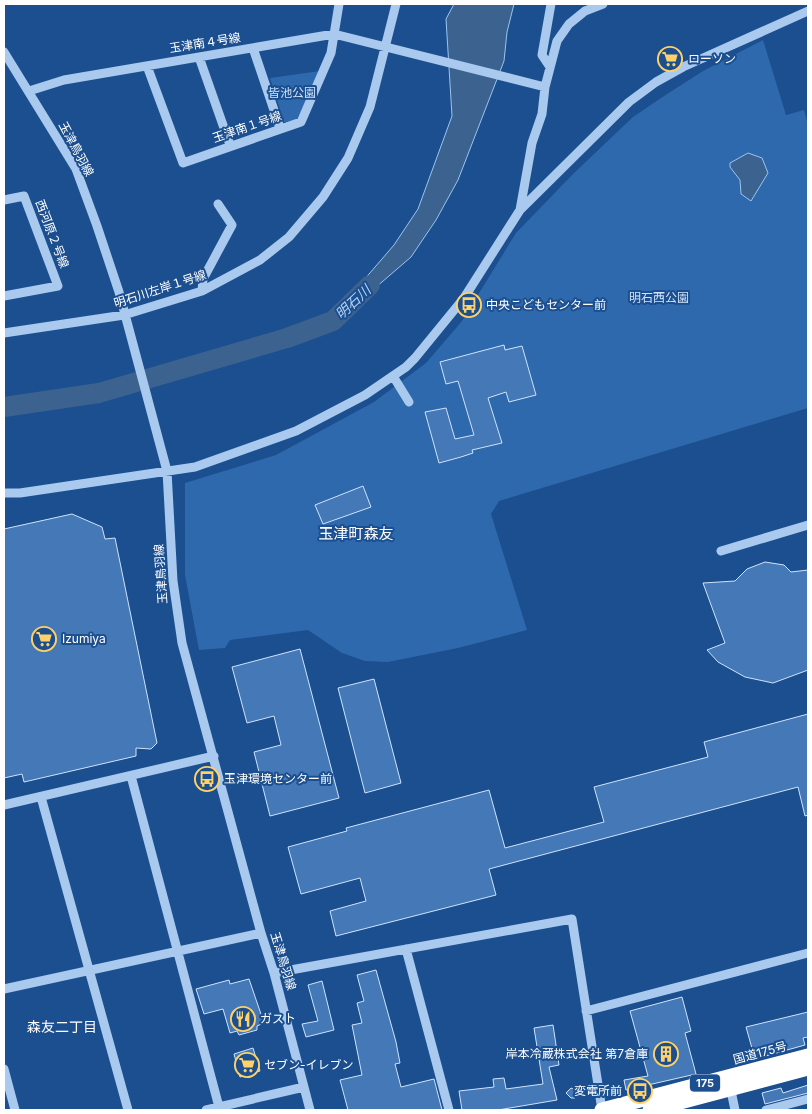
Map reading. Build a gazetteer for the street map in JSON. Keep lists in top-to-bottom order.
{
  "streets": {
    "highway": ["国道175号", "175"],
    "street": [
      "玉津南４号線",
      "玉津南１号線",
      "玉津鳥羽線",
      "西河原２号線",
      "明石川左岸１号線"
    ]
  },
  "crossings": [
    ["玉津南４号線", "玉津南１号線"],
    ["玉津南４号線", "玉津鳥羽線"],
    ["玉津南４号線", "明石川左岸１号線"],
    ["玉津鳥羽線", "明石川左岸１号線"]
  ],
  "districts": ["玉津町森友", "森友二丁目"],
  "water": ["明石川"],
  "parks": ["皆池公園", "明石西公園"],
  "places": {
    "supermarket": ["ローソン", "Izumiya", "セブン-イレブン"],
    "bus stop": ["中央こどもセンター前", "玉津環境センター前", "変電所前"],
    "restaurant": ["ガスト"],
    "building": ["岸本冷蔵株式会社 第7倉庫"]
  }
}
